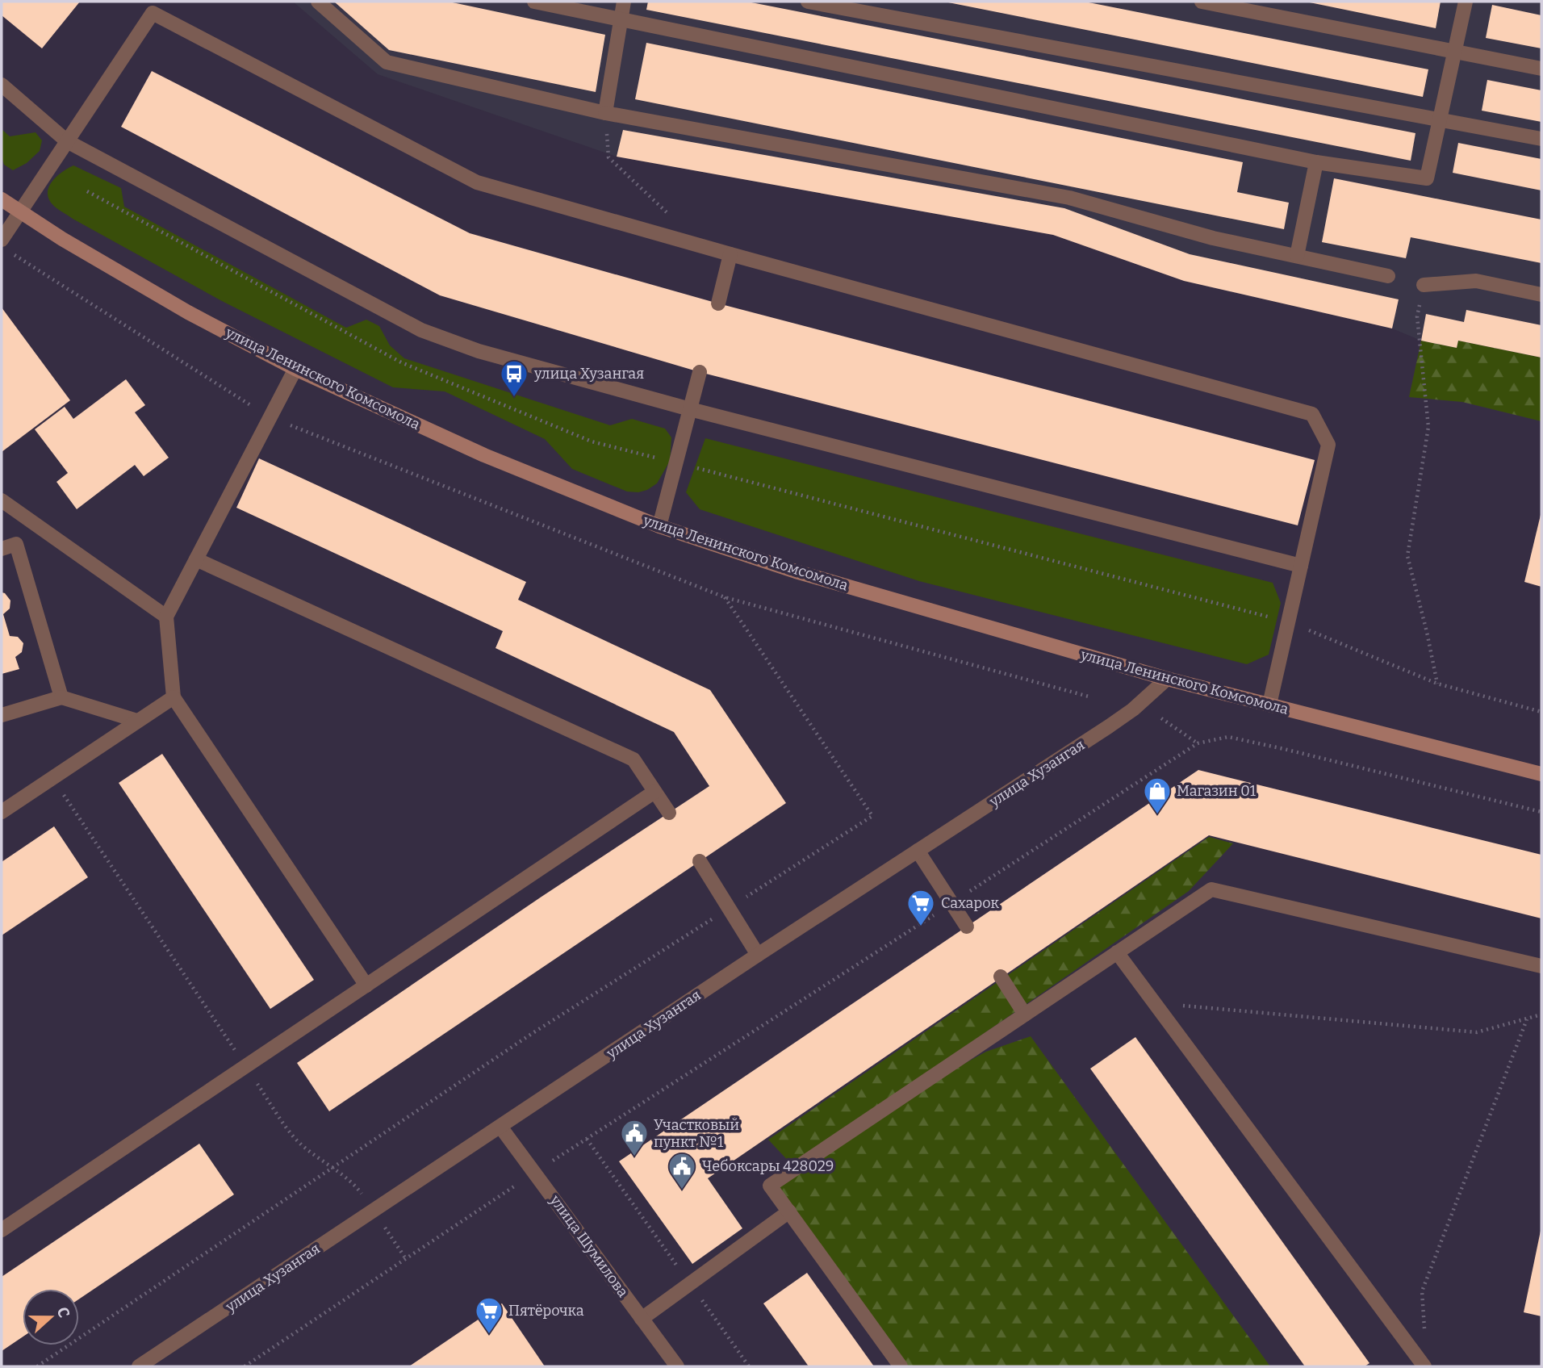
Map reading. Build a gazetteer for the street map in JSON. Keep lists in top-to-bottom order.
{
  "streets": {
    "main road": ["улица Ленинского Комсомола"],
    "street": ["улица Хузангая", "улица Шумилова"]
  },
  "crossings": [
    ["улица Ленинского Комсомола", "улица Хузангая"],
    ["улица Хузангая", "улица Шумилова"]
  ],
  "places": {
    "bus stop": ["улица Хузангая"],
    "shop": ["Магазин 01"],
    "supermarket": ["Сахарок", "Пятёрочка"],
    "public building": ["Участковый пункт №1", "Чебоксары 428029"]
  },
  "north": "right"
}
